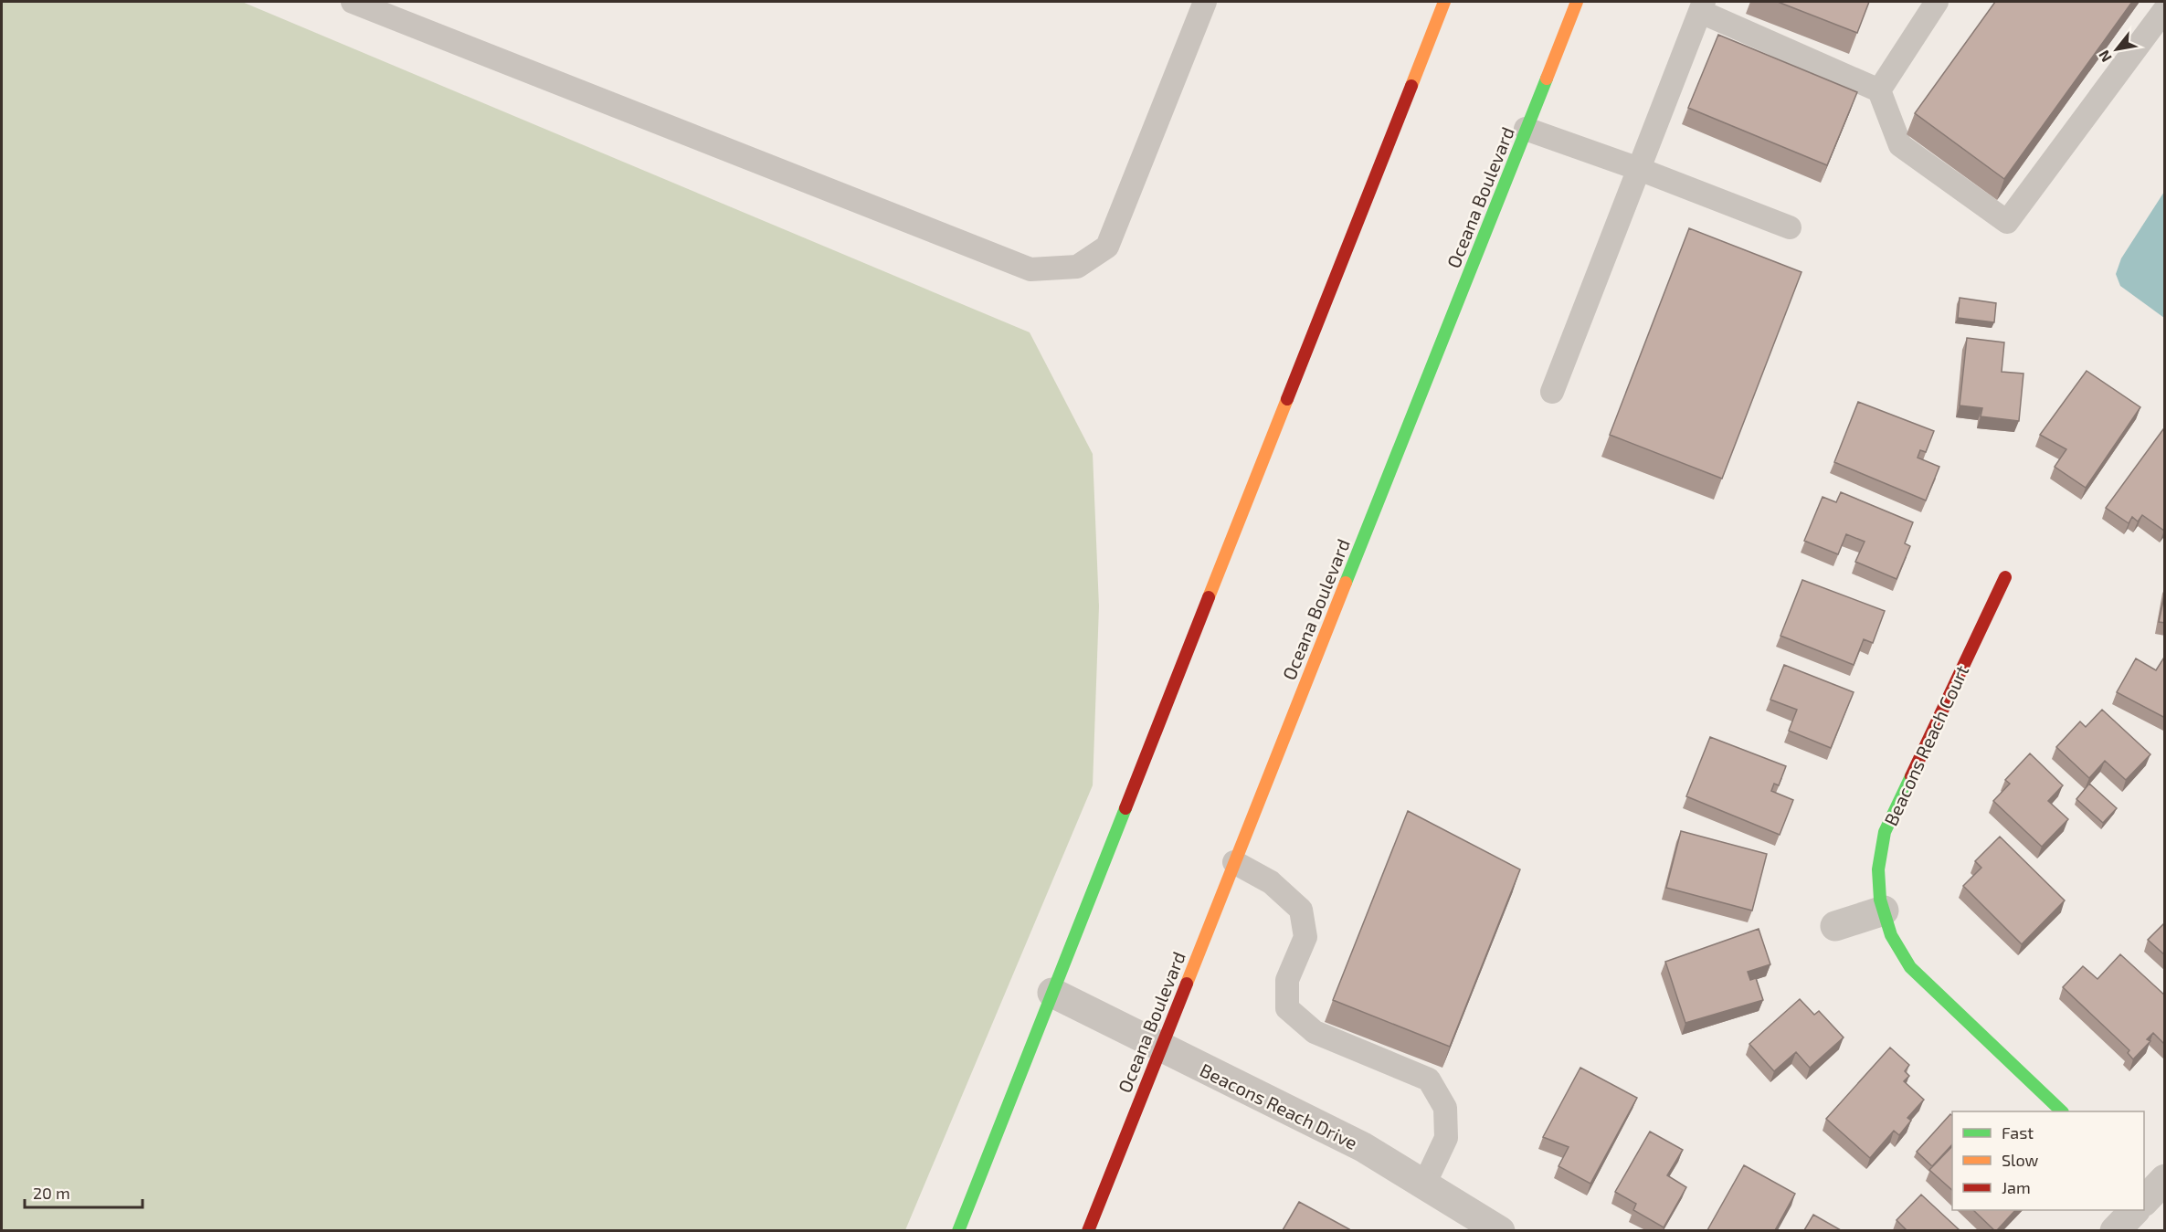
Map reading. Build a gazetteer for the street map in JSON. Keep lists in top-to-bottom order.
{
  "streets": {
    "main road": ["Oceana Boulevard", "Beacons Reach Court"],
    "street": ["Beacons Reach Drive"]
  },
  "crossings": [
    ["Oceana Boulevard", "Beacons Reach Drive"]
  ],
  "legend": ["Fast", "Slow", "Jam"],
  "scale_bar": "20 m",
  "north": "bottom left"
}
